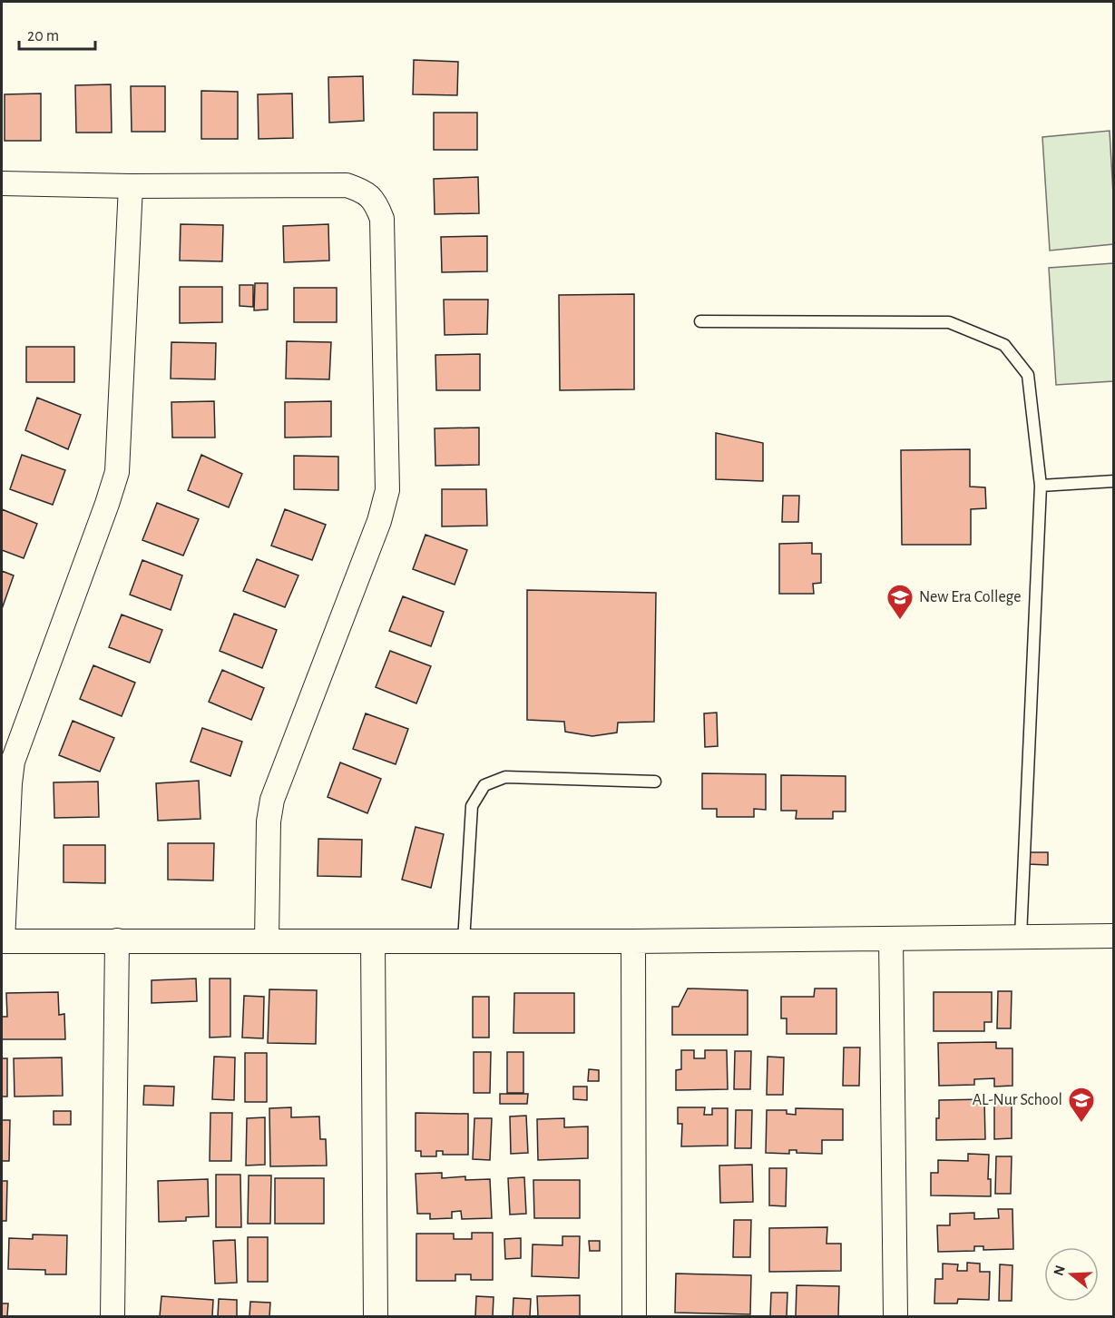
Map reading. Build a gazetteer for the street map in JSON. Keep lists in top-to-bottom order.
{
  "places": {
    "school or university": ["New Era College", "AL-Nur School"]
  },
  "scale_bar": "20 m",
  "north": "left"
}
